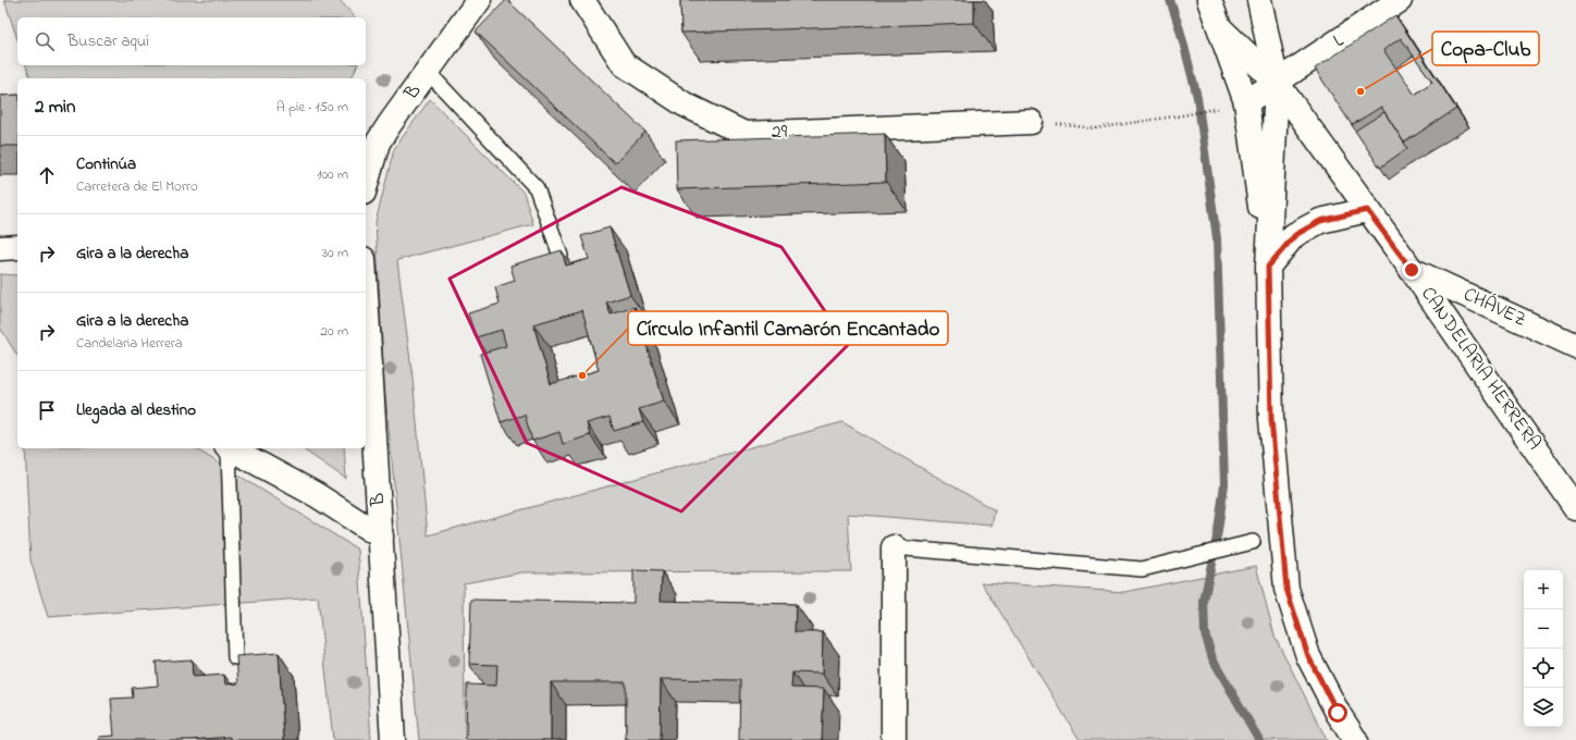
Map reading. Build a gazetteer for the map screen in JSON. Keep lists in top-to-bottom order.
{
  "streets": {
    "street": [
      "L",
      "B",
      "29",
      "CHÁVEZ",
      "CANDELARIA HERRERA"
    ]
  },
  "crossings": [
    ["L", "CANDELARIA HERRERA"],
    ["CHÁVEZ", "CANDELARIA HERRERA"]
  ],
  "places": ["Copa-Club", "Círculo Infantil Camarón Encantado"],
  "page": {
    "search": "Buscar aquí",
    "heading": ["2 min", "A pie · 150 m"],
    "list": [
      ["Continúa", "Carretera de El Morro", "100 m"],
      ["Gira a la derecha", "30 m"],
      ["Gira a la derecha", "Candelaria Herrera", "20 m"],
      "Llegada al destino"
    ],
    "map_buttons": ["+", "−"]
  }
}
